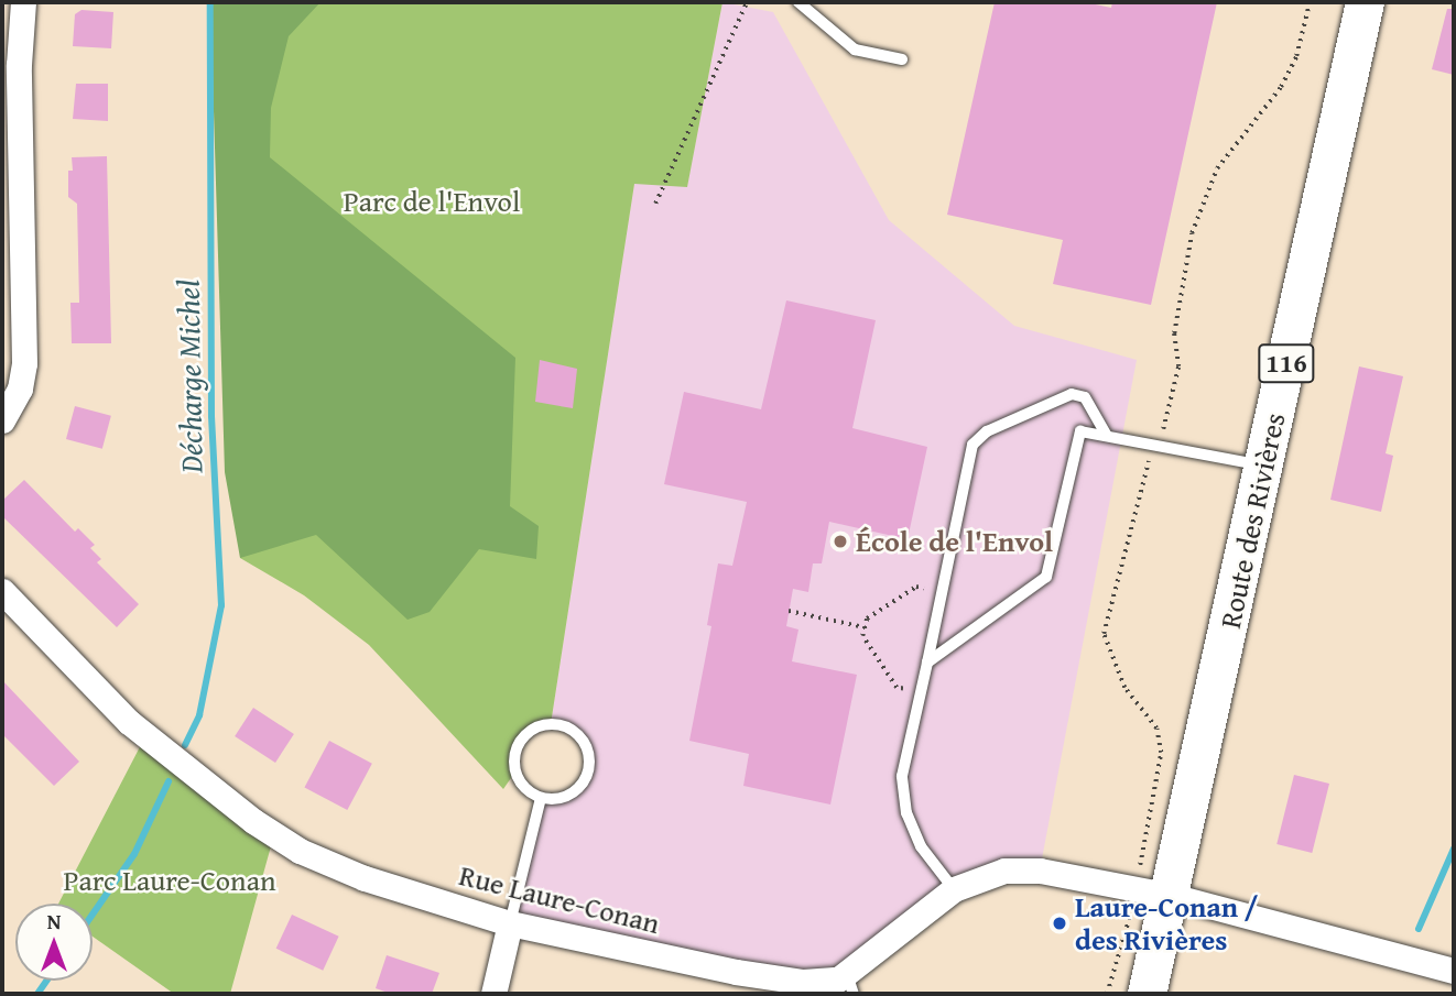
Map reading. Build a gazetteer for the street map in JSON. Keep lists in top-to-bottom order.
{
  "streets": {
    "main road": ["116", "Route des Rivières"],
    "street": ["Rue Laure-Conan"]
  },
  "crossings": [
    ["Route des Rivières", "Rue Laure-Conan"]
  ],
  "water": ["Décharge Michel"],
  "parks": ["Parc de l'Envol", "Parc Laure-Conan"],
  "places": ["École de l'Envol", "Laure-Conan / des Rivières"],
  "north": "top"
}
